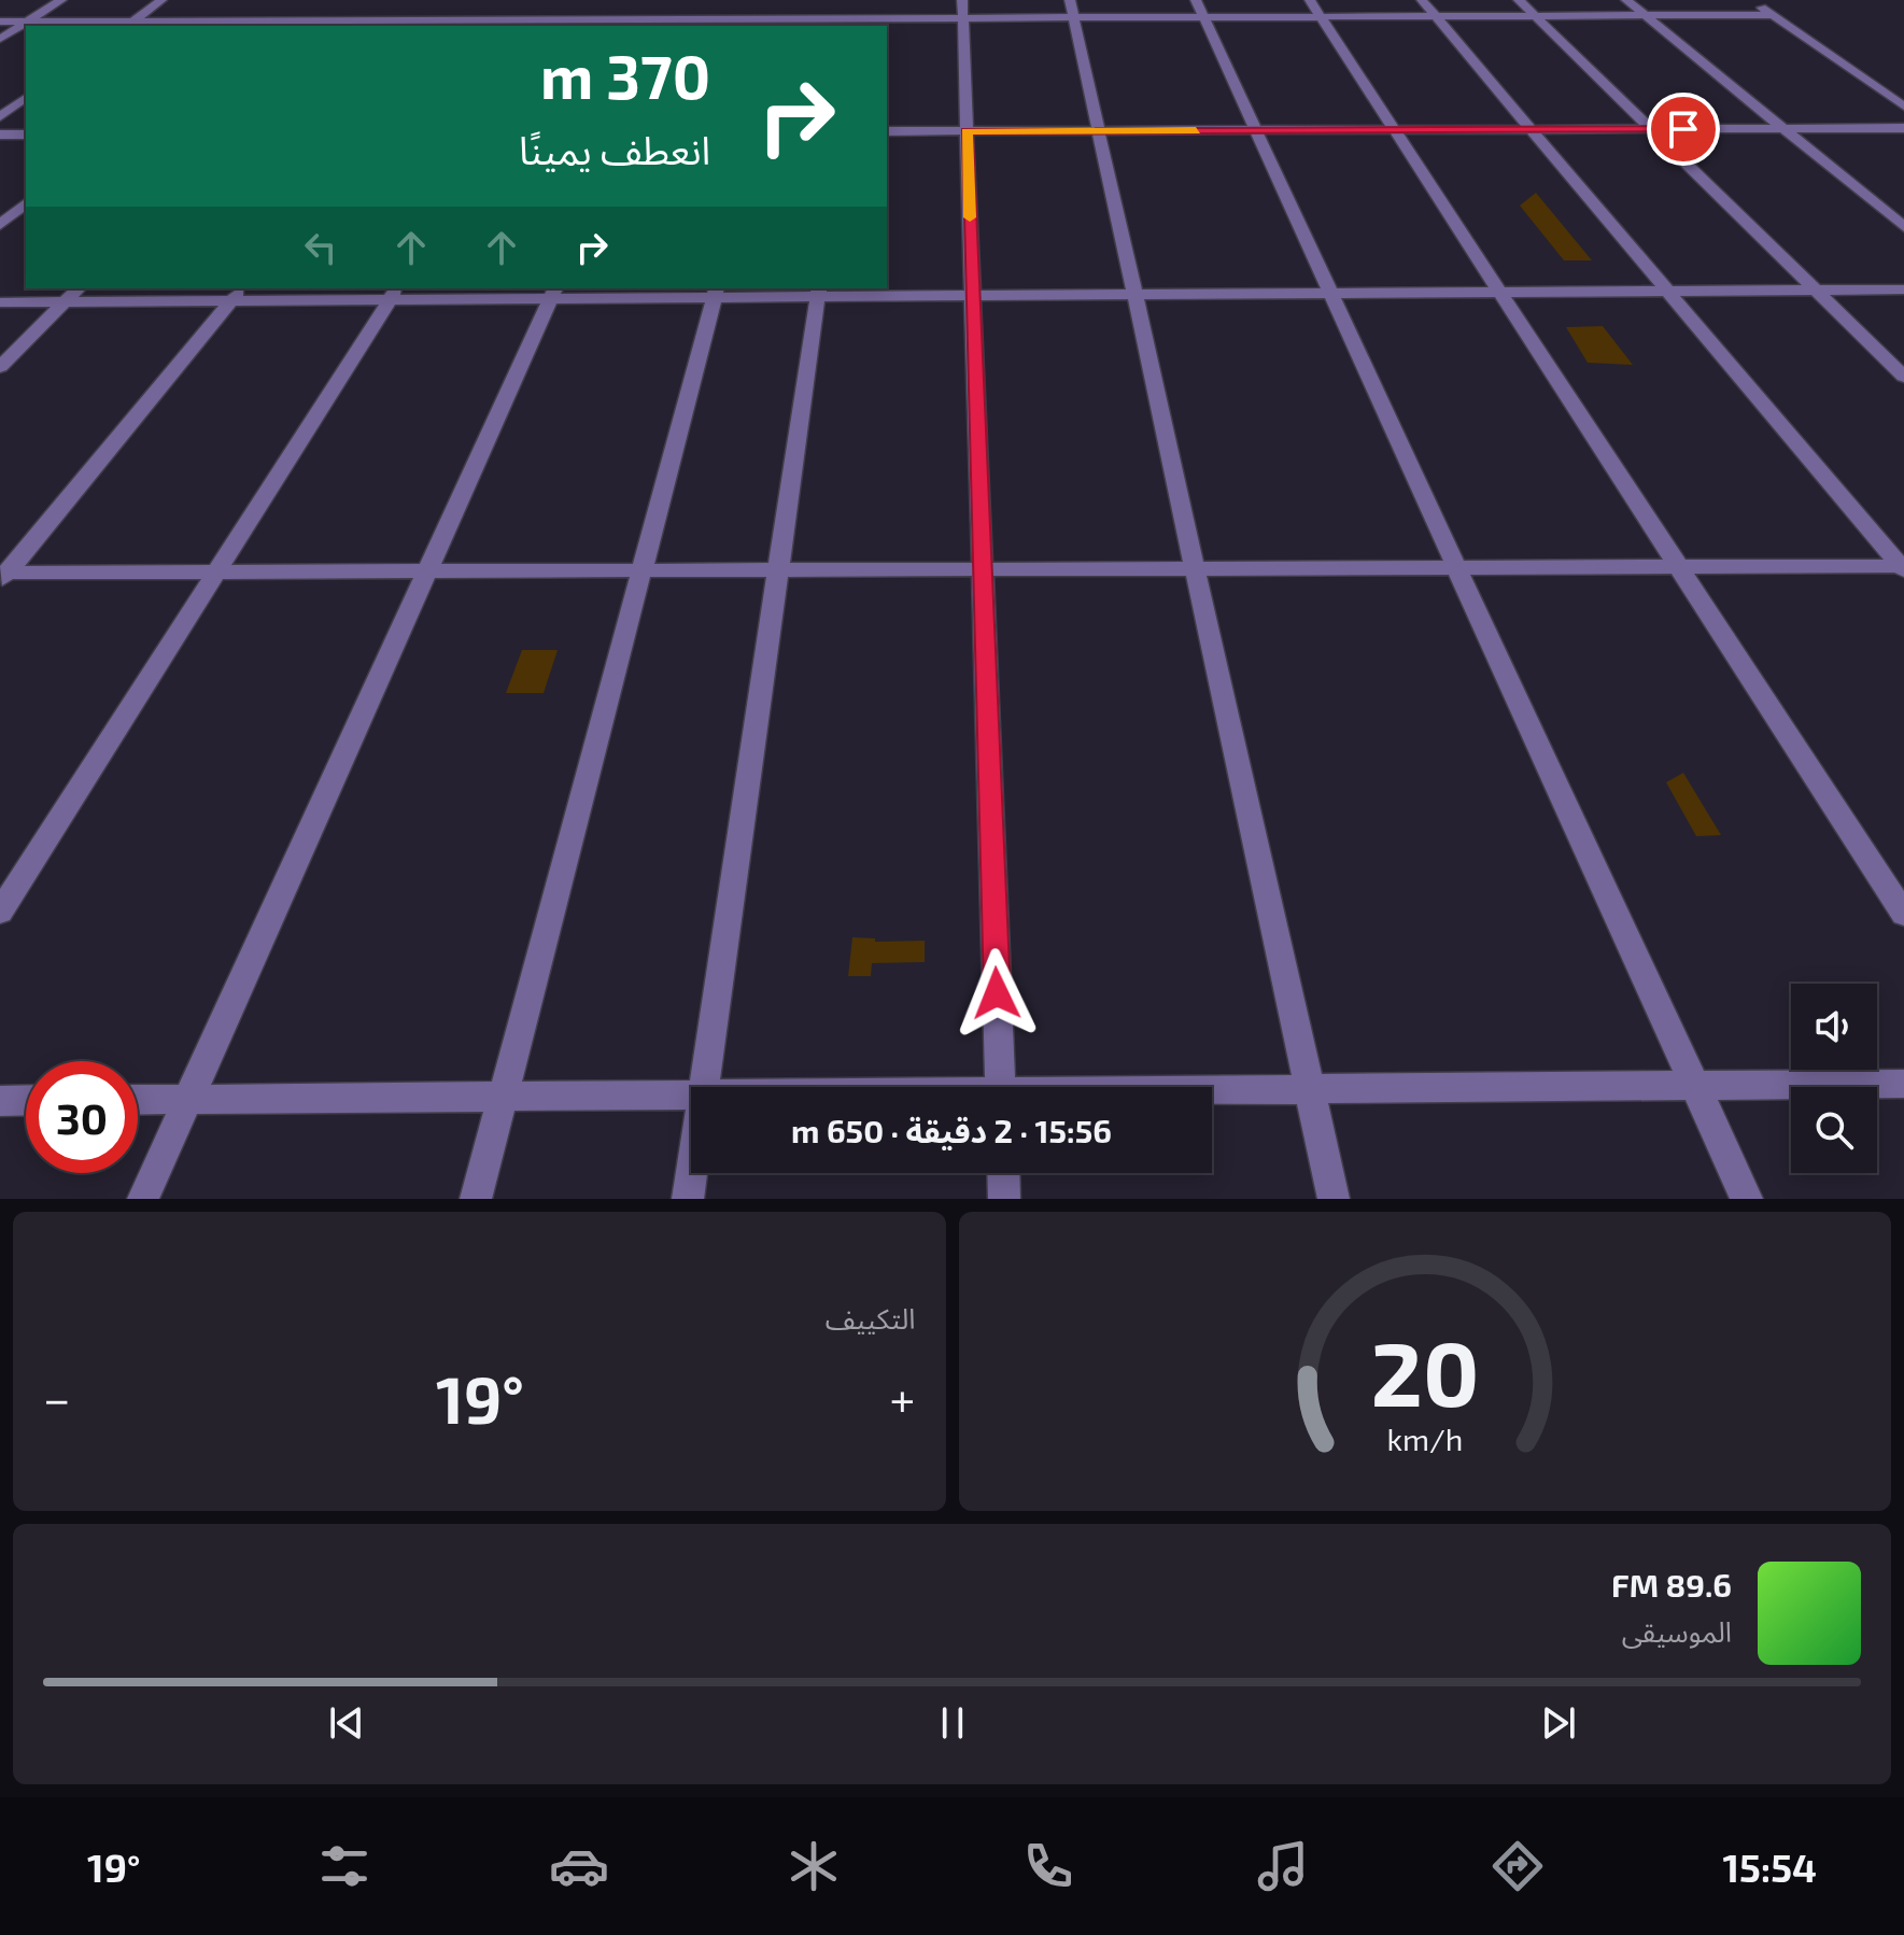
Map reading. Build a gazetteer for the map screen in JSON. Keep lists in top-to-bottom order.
{
  "page": {
    "turn": ["370 m", "انعطف يمينًا"],
    "limit": "30",
    "trip": "15:56 · 2 دقيقة · 650 m",
    "tile": "التكييف",
    "heat": ["−", "19°", "+"],
    "song": ["89.6 FM", "الموسيقى"],
    "tabs": ["15:54", "19°"],
    "gauge": ["20", "km/h"]
  }
}
